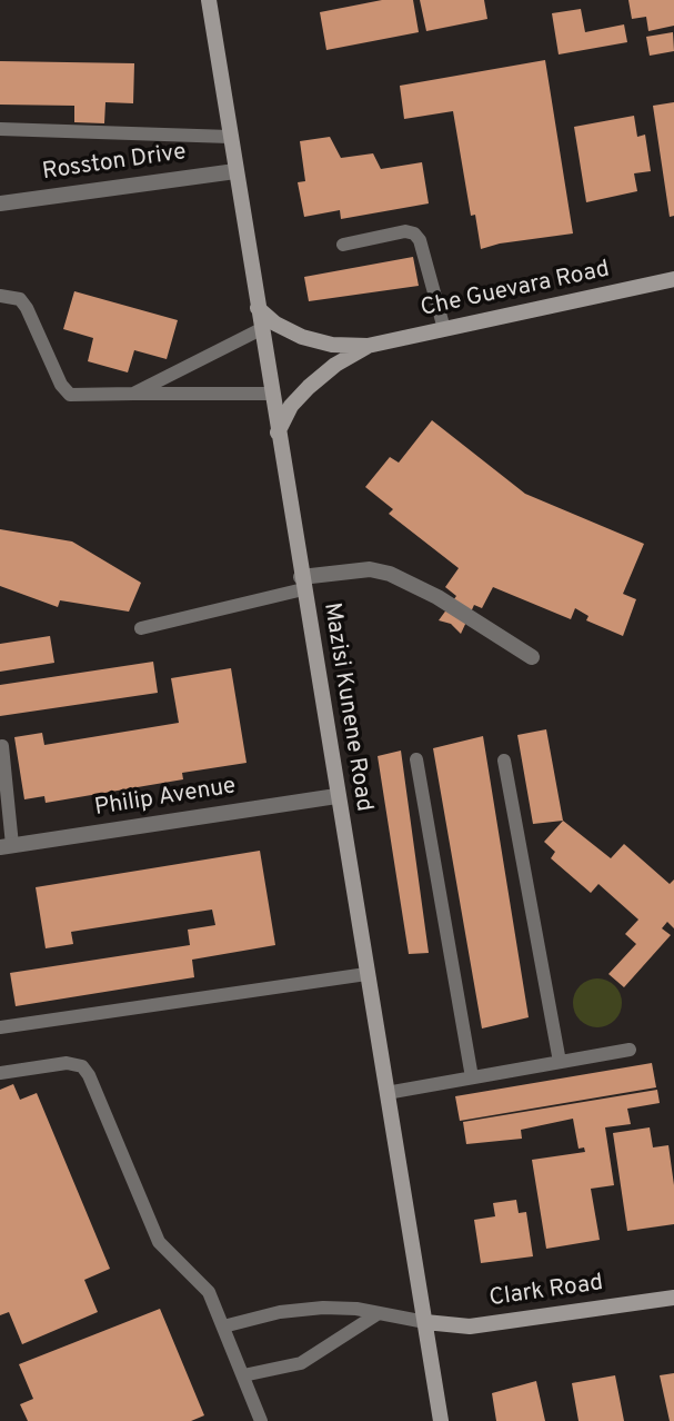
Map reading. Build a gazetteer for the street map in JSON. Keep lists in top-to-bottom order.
{
  "streets": {
    "street": [
      "Rosston Drive",
      "Che Guevara Road",
      "Mazisi Kunene Road",
      "Philip Avenue",
      "Clark Road"
    ]
  },
  "crossings": [
    ["Rosston Drive", "Mazisi Kunene Road"],
    ["Che Guevara Road", "Mazisi Kunene Road"],
    ["Mazisi Kunene Road", "Philip Avenue"],
    ["Mazisi Kunene Road", "Clark Road"]
  ]
}
